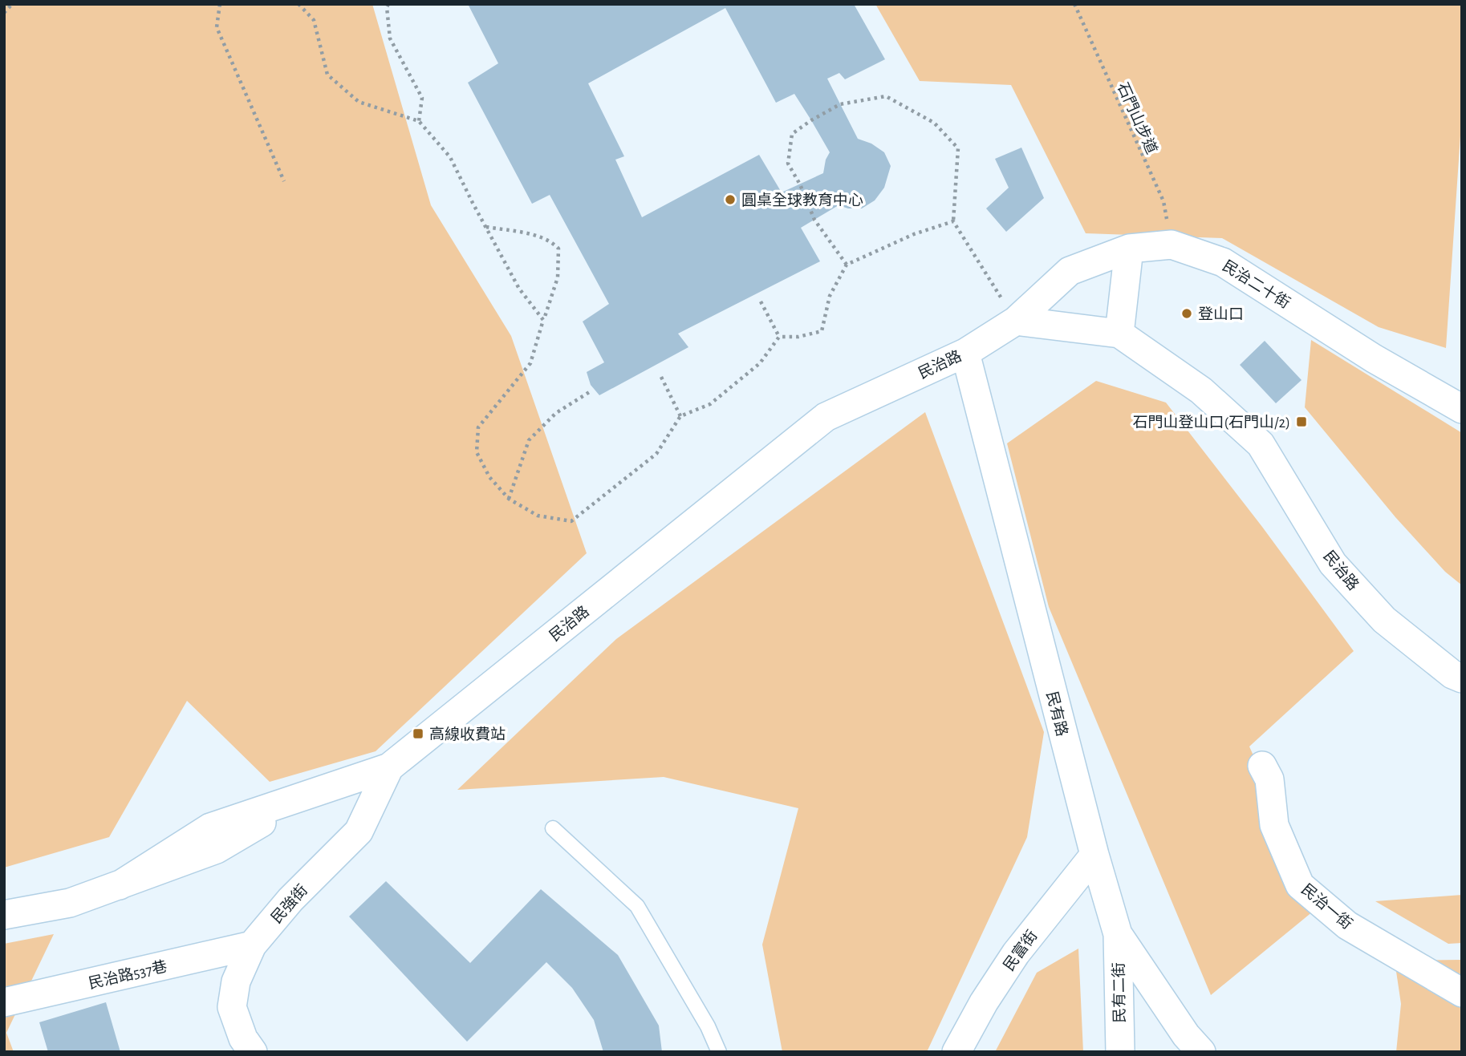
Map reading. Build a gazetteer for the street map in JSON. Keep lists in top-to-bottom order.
{
  "streets": {
    "street": [
      "民治二十街",
      "民治路",
      "民有路",
      "民強街",
      "民治一街",
      "民富街",
      "民治路537巷",
      "民有二街"
    ],
    "path": ["石門山步道"]
  },
  "crossings": [
    ["石門山步道", "民治二十街"],
    ["民治二十街", "民治路"],
    ["民治路", "民有路"],
    ["民治路", "民強街"],
    ["民有路", "民富街"],
    ["民有路", "民有二街"],
    ["民強街", "民治路537巷"]
  ],
  "places": {
    "other": ["圓桌全球教育中心", "登山口"],
    "transit": ["石門山登山口(石門山/2)", "高線收費站"]
  }
}
